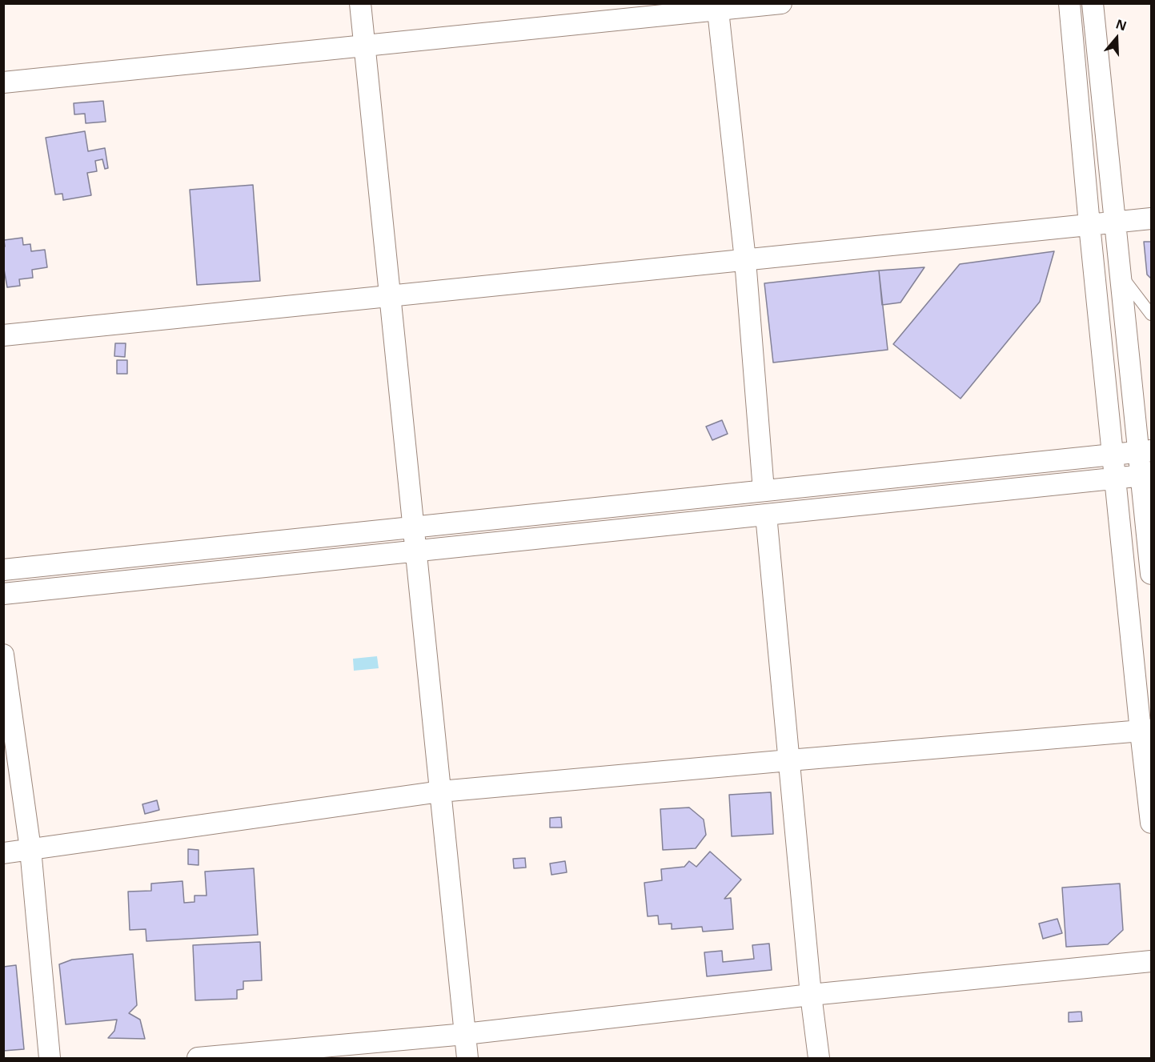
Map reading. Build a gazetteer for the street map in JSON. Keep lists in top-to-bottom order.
{
  "north": "top"
}
